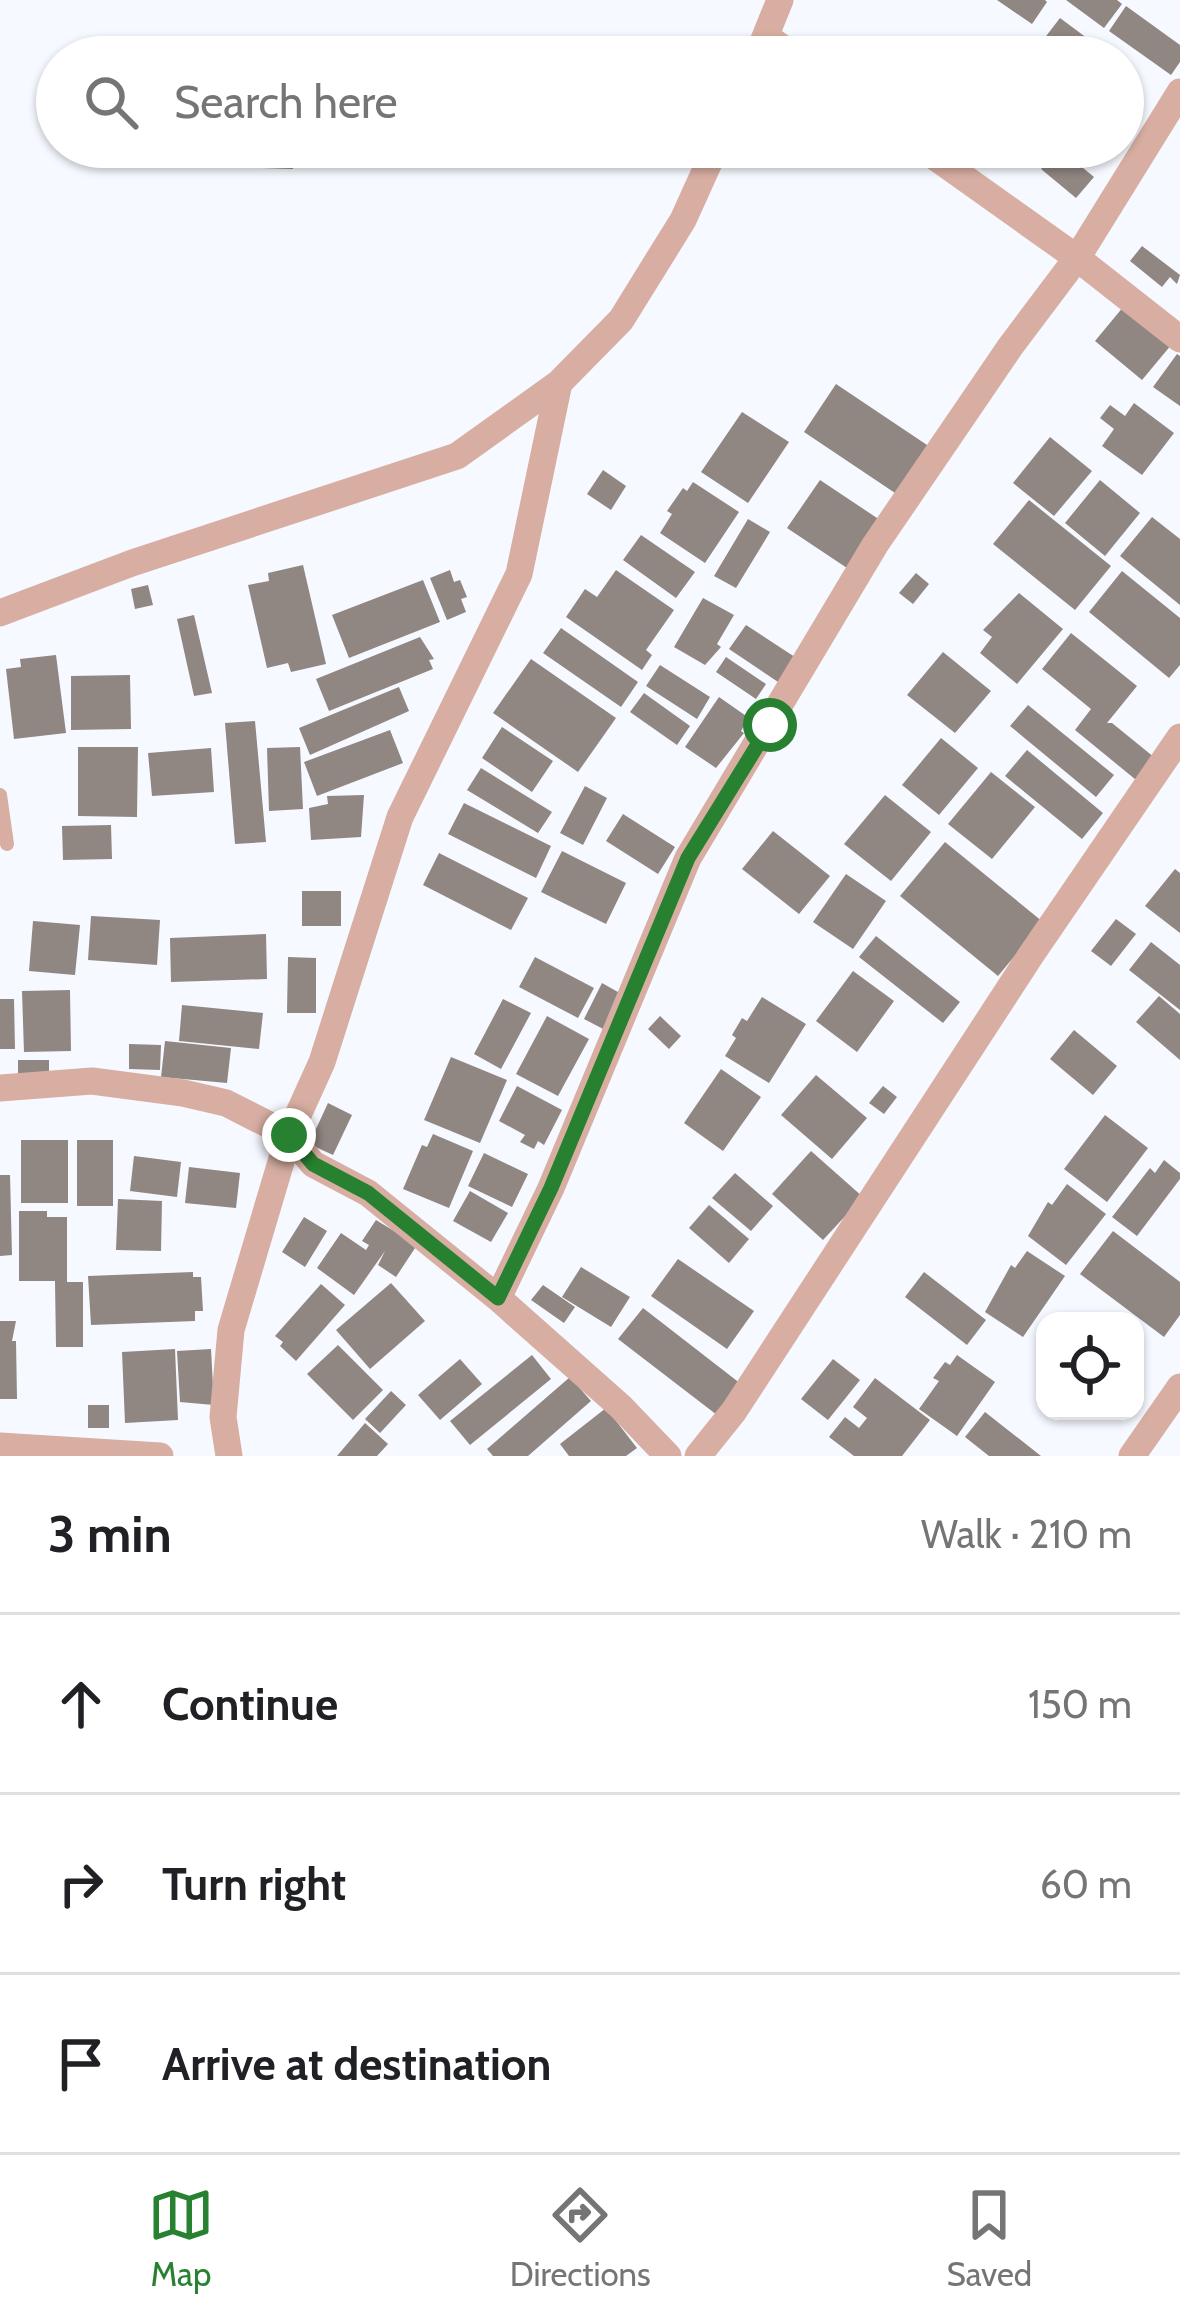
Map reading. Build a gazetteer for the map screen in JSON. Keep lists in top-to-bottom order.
{
  "page": {
    "search": "Search here",
    "heading": ["3 min", "Walk · 210 m"],
    "list": [
      ["Continue", "150 m"],
      ["Turn right", "60 m"],
      "Arrive at destination"
    ],
    "nav": ["Map", "Directions", "Saved"]
  }
}
